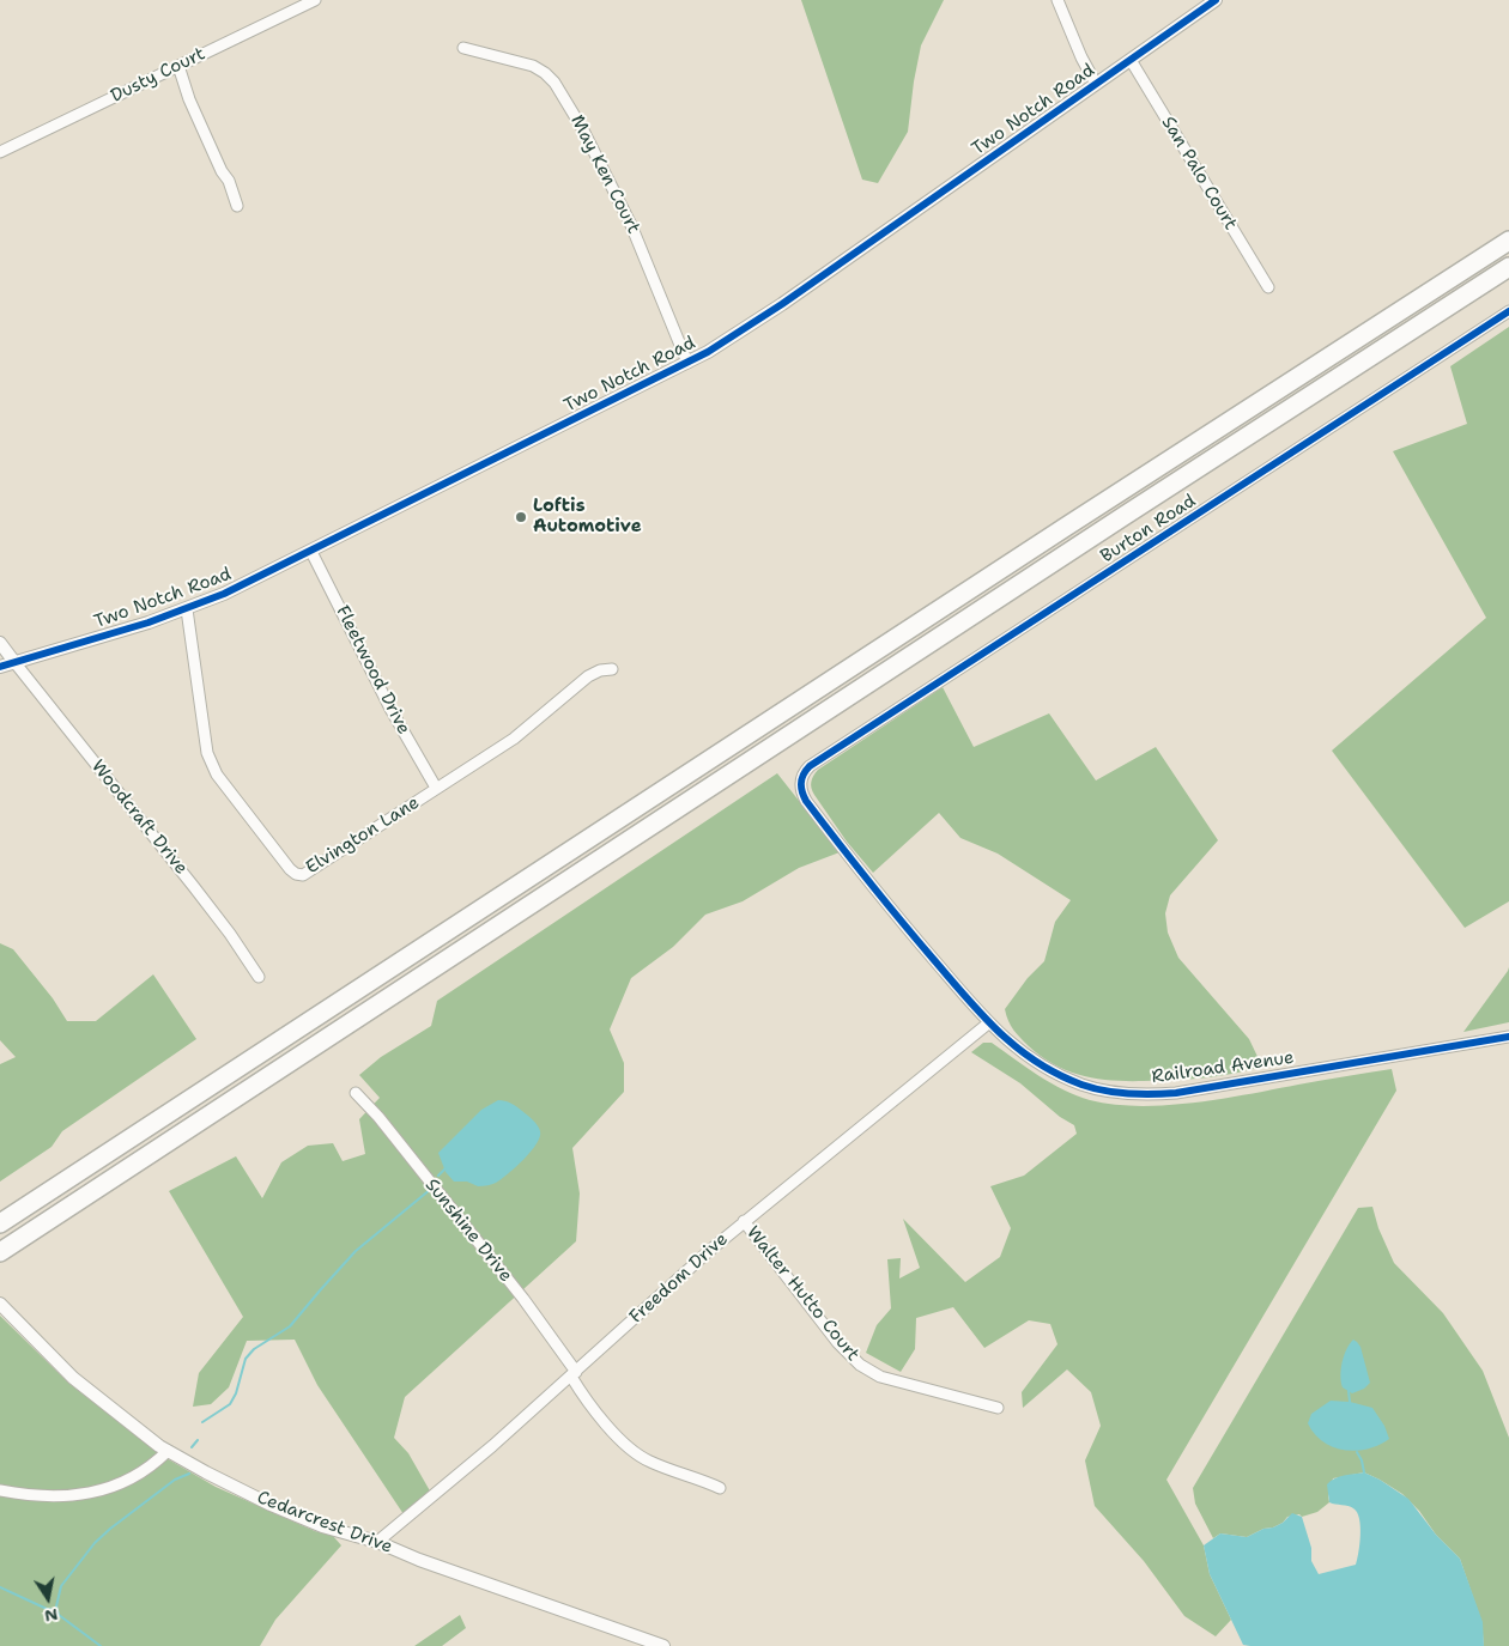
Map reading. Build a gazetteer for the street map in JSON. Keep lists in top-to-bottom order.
{
  "streets": {
    "street": [
      "Dusty Court",
      "Two Notch Road",
      "San Palo Court",
      "May Ken Court",
      "Burton Road",
      "Fleetwood Drive",
      "Woodcraft Drive",
      "Elvington Lane",
      "Railroad Avenue",
      "Sunshine Drive",
      "Freedom Drive",
      "Walter Hutto Court",
      "Cedarcrest Drive"
    ]
  },
  "crossings": [
    ["Two Notch Road", "San Palo Court"],
    ["Two Notch Road", "May Ken Court"],
    ["Two Notch Road", "Fleetwood Drive"],
    ["Two Notch Road", "Woodcraft Drive"],
    ["Two Notch Road", "Elvington Lane"],
    ["Burton Road", "Railroad Avenue"],
    ["Fleetwood Drive", "Elvington Lane"],
    ["Railroad Avenue", "Freedom Drive"],
    ["Sunshine Drive", "Freedom Drive"],
    ["Freedom Drive", "Walter Hutto Court"],
    ["Freedom Drive", "Cedarcrest Drive"]
  ],
  "places": ["Loftis Automotive"],
  "north": "bottom"
}
